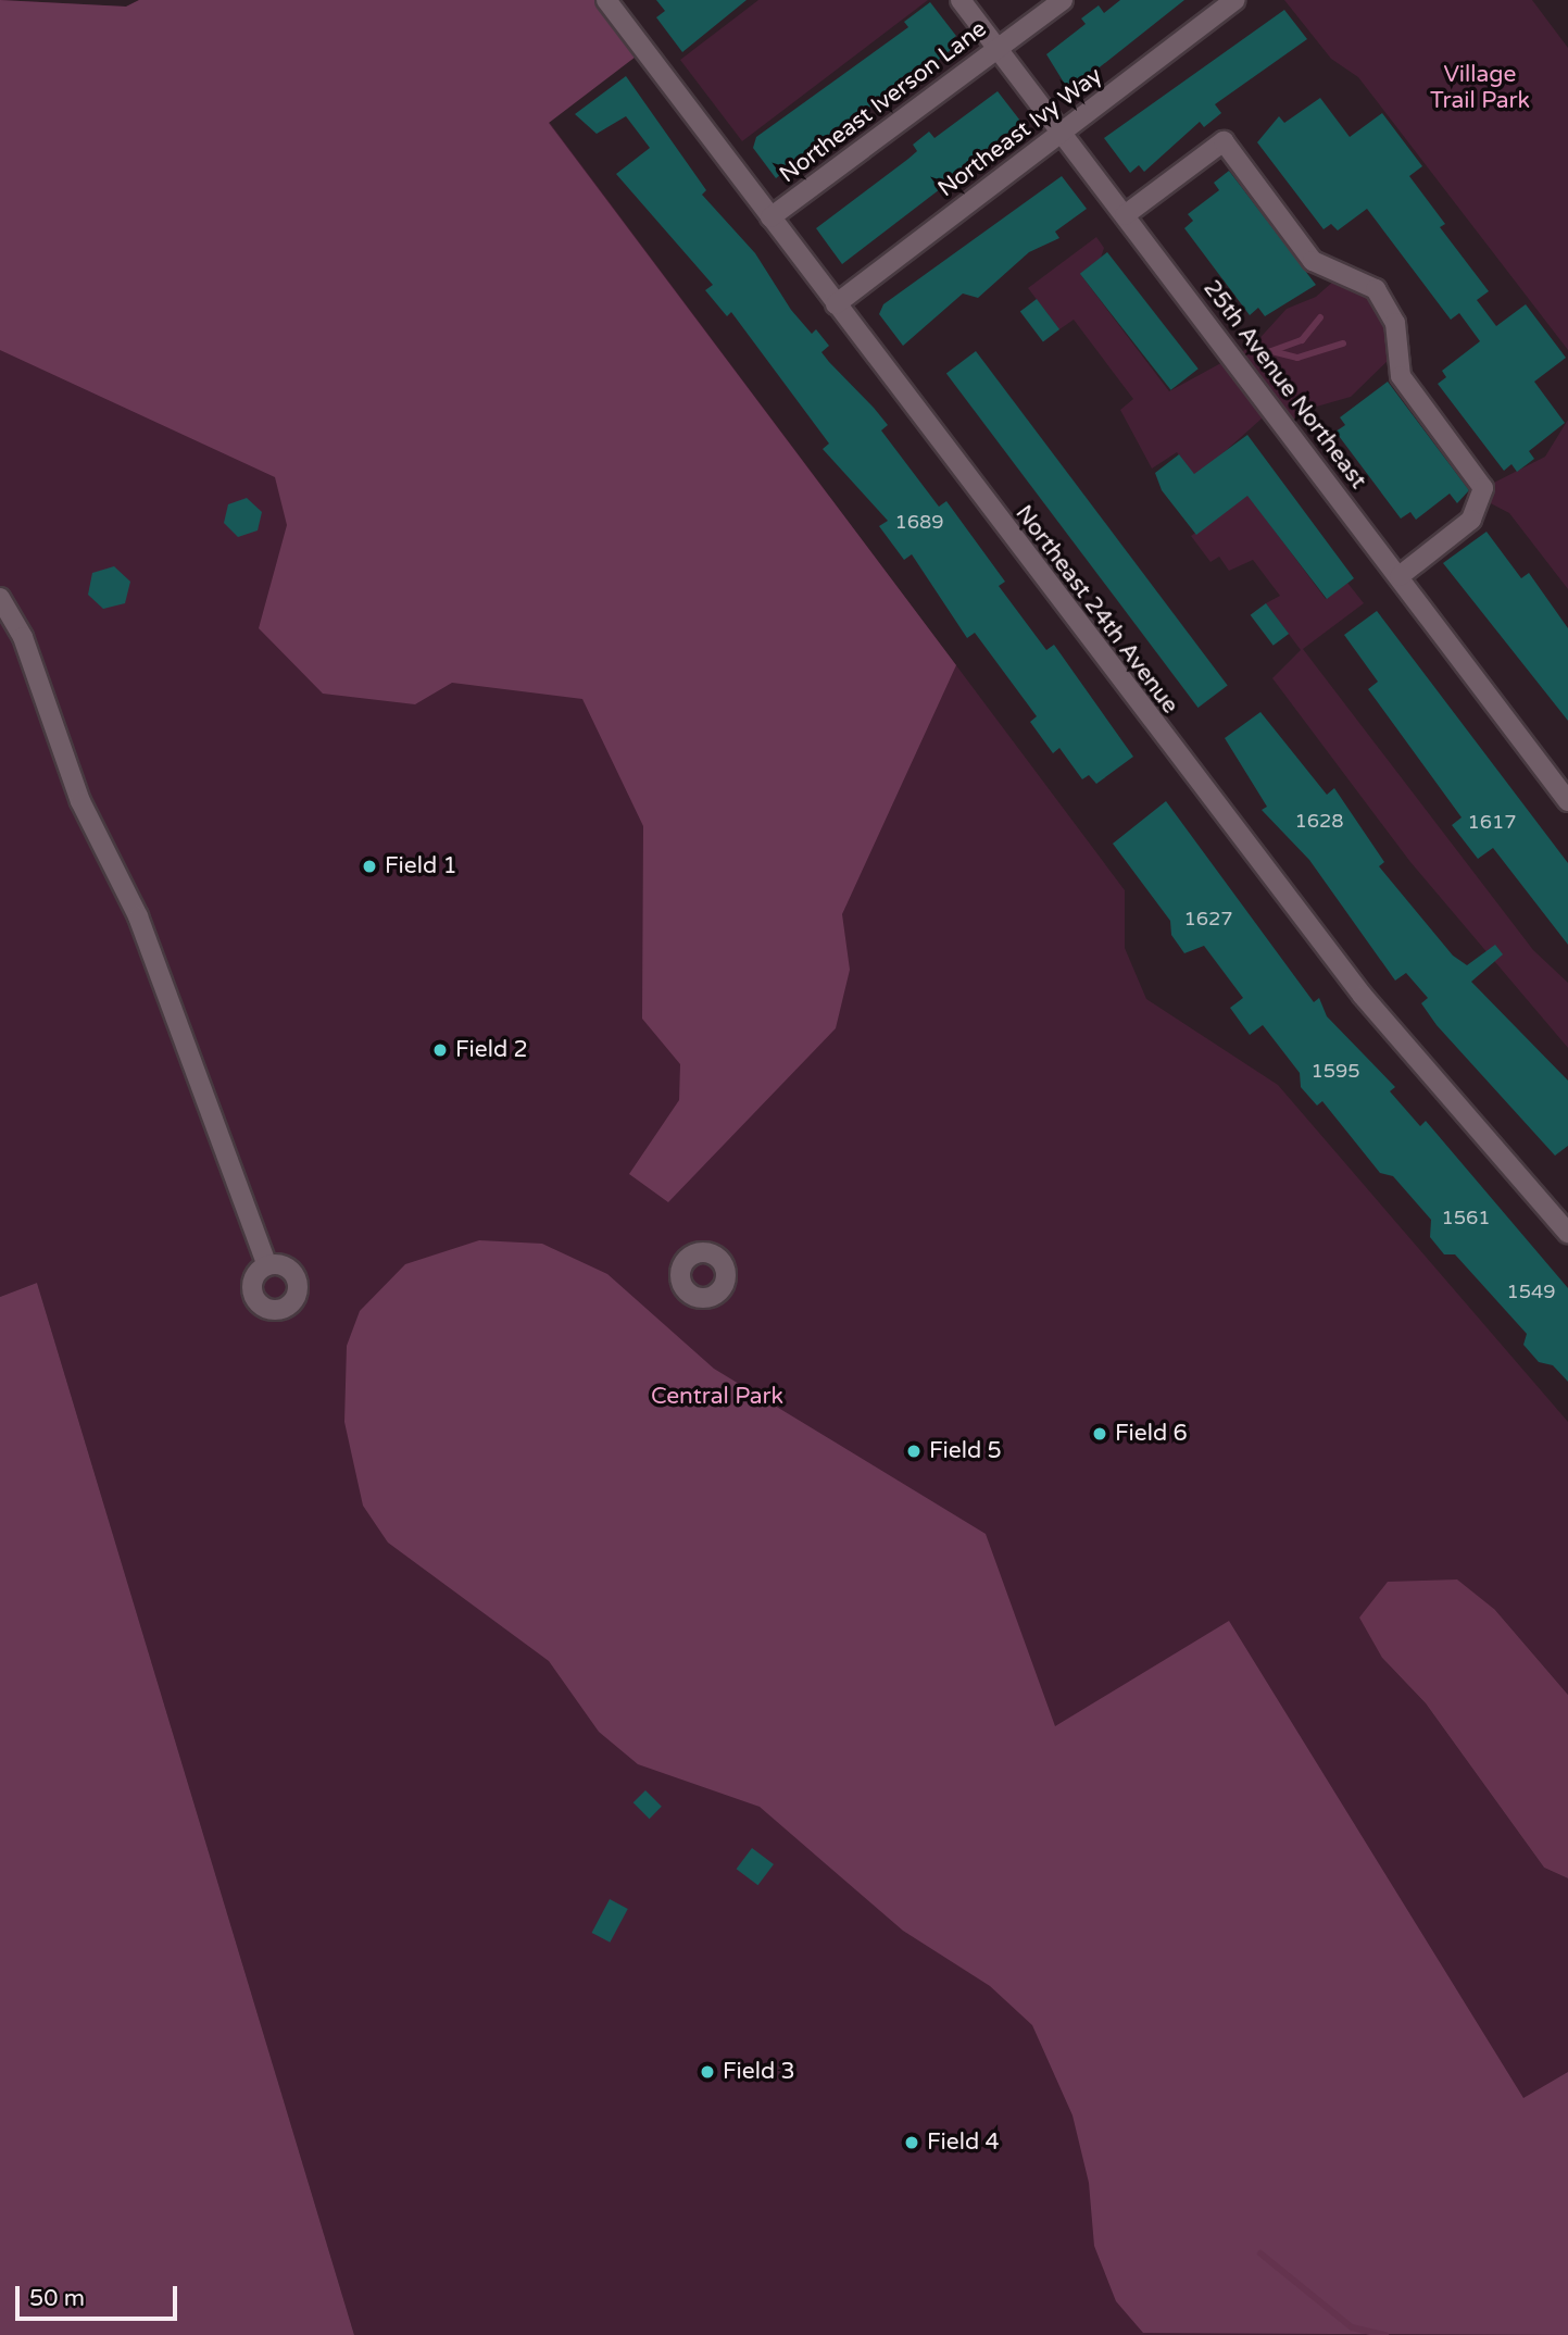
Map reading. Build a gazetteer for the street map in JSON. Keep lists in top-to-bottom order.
{
  "streets": {
    "street": [
      "Northeast Iverson Lane",
      "Northeast Ivy Way",
      "25th Avenue Northeast",
      "Northeast 24th Avenue"
    ]
  },
  "crossings": [
    ["Northeast Iverson Lane", "25th Avenue Northeast"],
    ["Northeast Iverson Lane", "Northeast 24th Avenue"],
    ["Northeast Ivy Way", "25th Avenue Northeast"],
    ["Northeast Ivy Way", "Northeast 24th Avenue"]
  ],
  "parks": ["Village Trail Park", "Central Park"],
  "places": [
    "Field 1",
    "Field 2",
    "Field 6",
    "Field 5",
    "Field 3",
    "Field 4"
  ],
  "house_numbers": [
    "1689",
    "1628",
    "1617",
    "1627",
    "1595",
    "1561",
    "1549"
  ],
  "scale_bar": "50 m"
}
